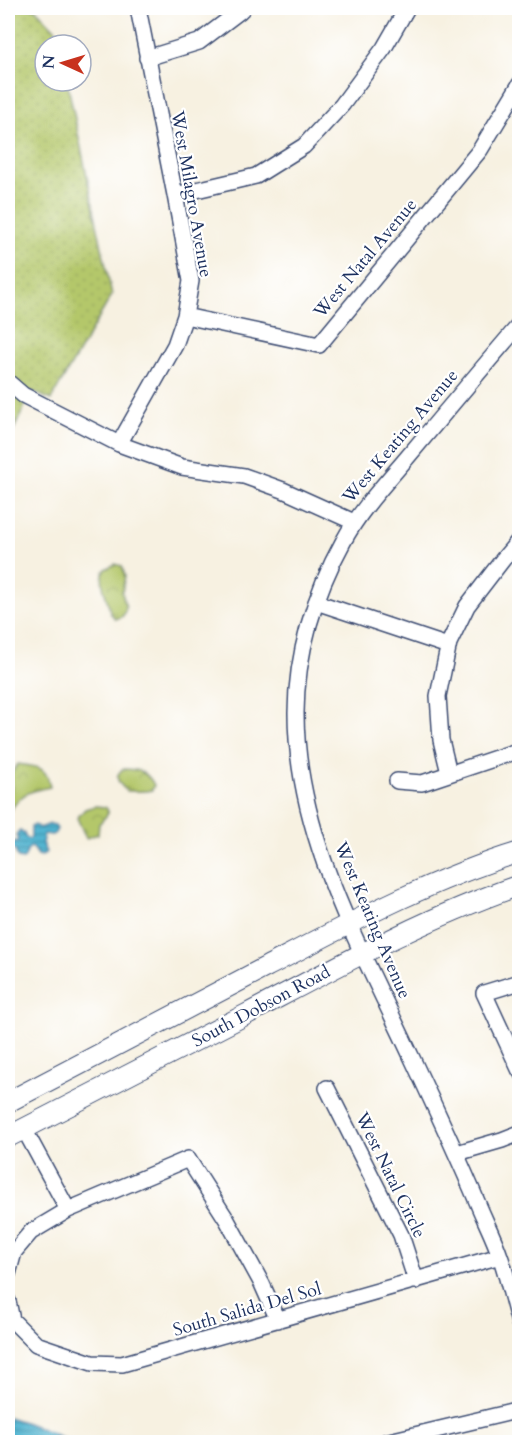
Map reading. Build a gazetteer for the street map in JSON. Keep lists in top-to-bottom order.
{
  "streets": {
    "main road": ["South Dobson Road"],
    "street": [
      "West Milagro Avenue",
      "West Natal Avenue",
      "West Keating Avenue",
      "West Natal Circle",
      "South Salida Del Sol"
    ]
  },
  "crossings": [
    ["West Milagro Avenue", "West Natal Avenue"],
    ["West Keating Avenue", "South Dobson Road"],
    ["West Keating Avenue", "South Salida Del Sol"],
    ["West Natal Circle", "South Salida Del Sol"]
  ],
  "north": "left"
}
